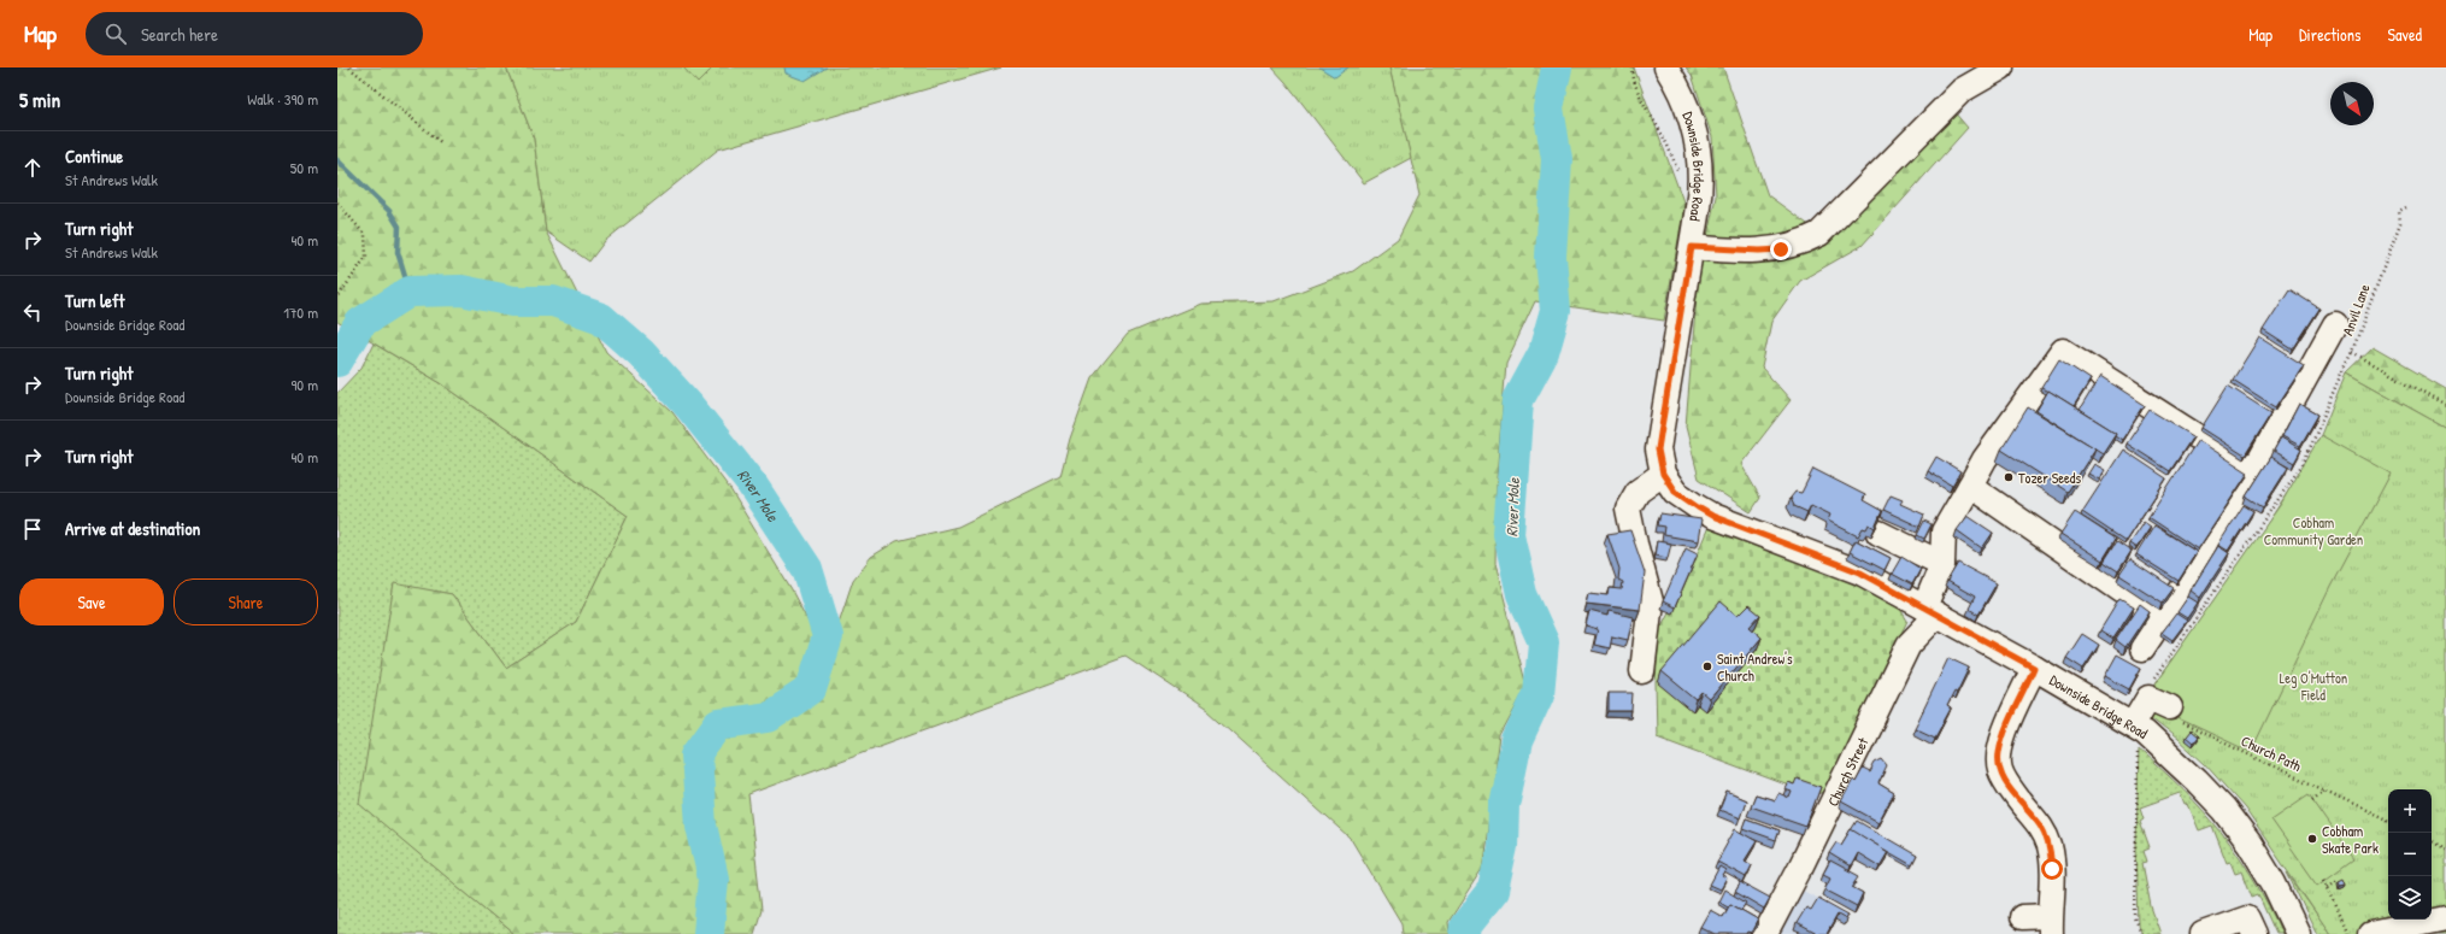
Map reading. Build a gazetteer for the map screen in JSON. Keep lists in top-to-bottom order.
{
  "streets": {
    "street": ["Downside Bridge Road", "Church Street"],
    "path": ["Anvil Lane", "Church Path"]
  },
  "crossings": [
    ["Downside Bridge Road", "Church Street"]
  ],
  "water": ["River Mole"],
  "parks": ["Cobham Community Garden", "Leg O'Mutton Field"],
  "places": ["Tozer Seeds", "Saint Andrew's Church", "Cobham Skate Park"],
  "north": "bottom right",
  "page": {
    "header": "Map",
    "search": "Search here",
    "nav": ["Map", "Directions", "Saved"],
    "heading": ["5 min", "Walk · 390 m"],
    "list": [
      ["Continue", "St Andrews Walk", "50 m"],
      ["Turn right", "St Andrews Walk", "40 m"],
      ["Turn left", "Downside Bridge Road", "170 m"],
      ["Turn right", "Downside Bridge Road", "90 m"],
      ["Turn right", "40 m"],
      "Arrive at destination"
    ],
    "buttons": ["Save", "Share"],
    "map_buttons": ["+", "−"]
  }
}
